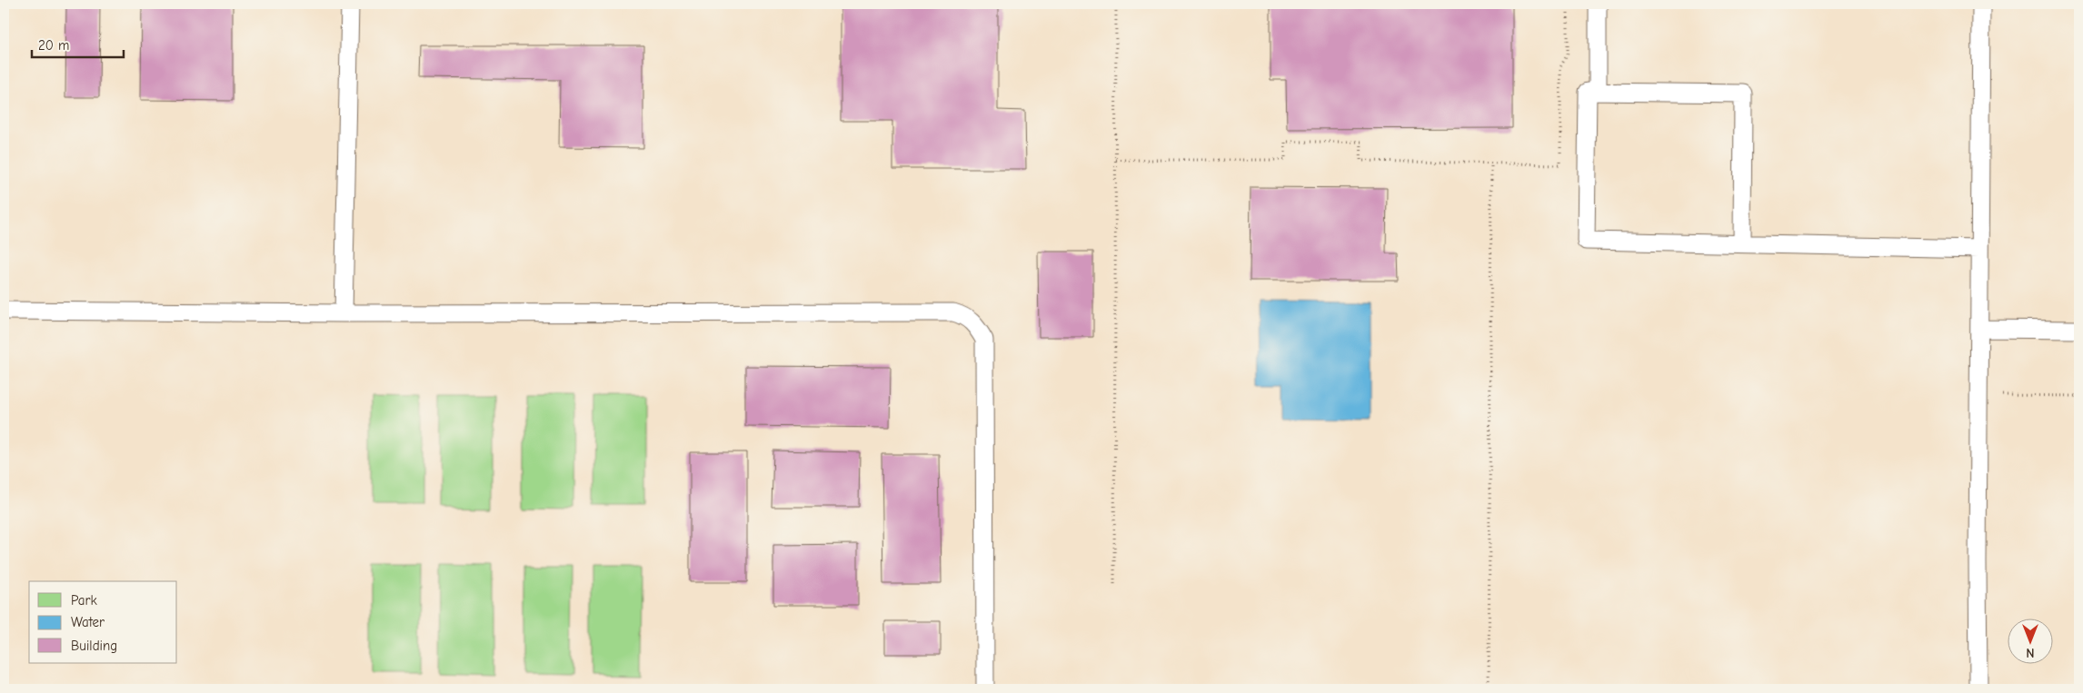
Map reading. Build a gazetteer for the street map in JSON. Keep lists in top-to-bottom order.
{
  "legend": ["Park", "Water", "Building"],
  "scale_bar": "20 m",
  "north": "bottom"
}
